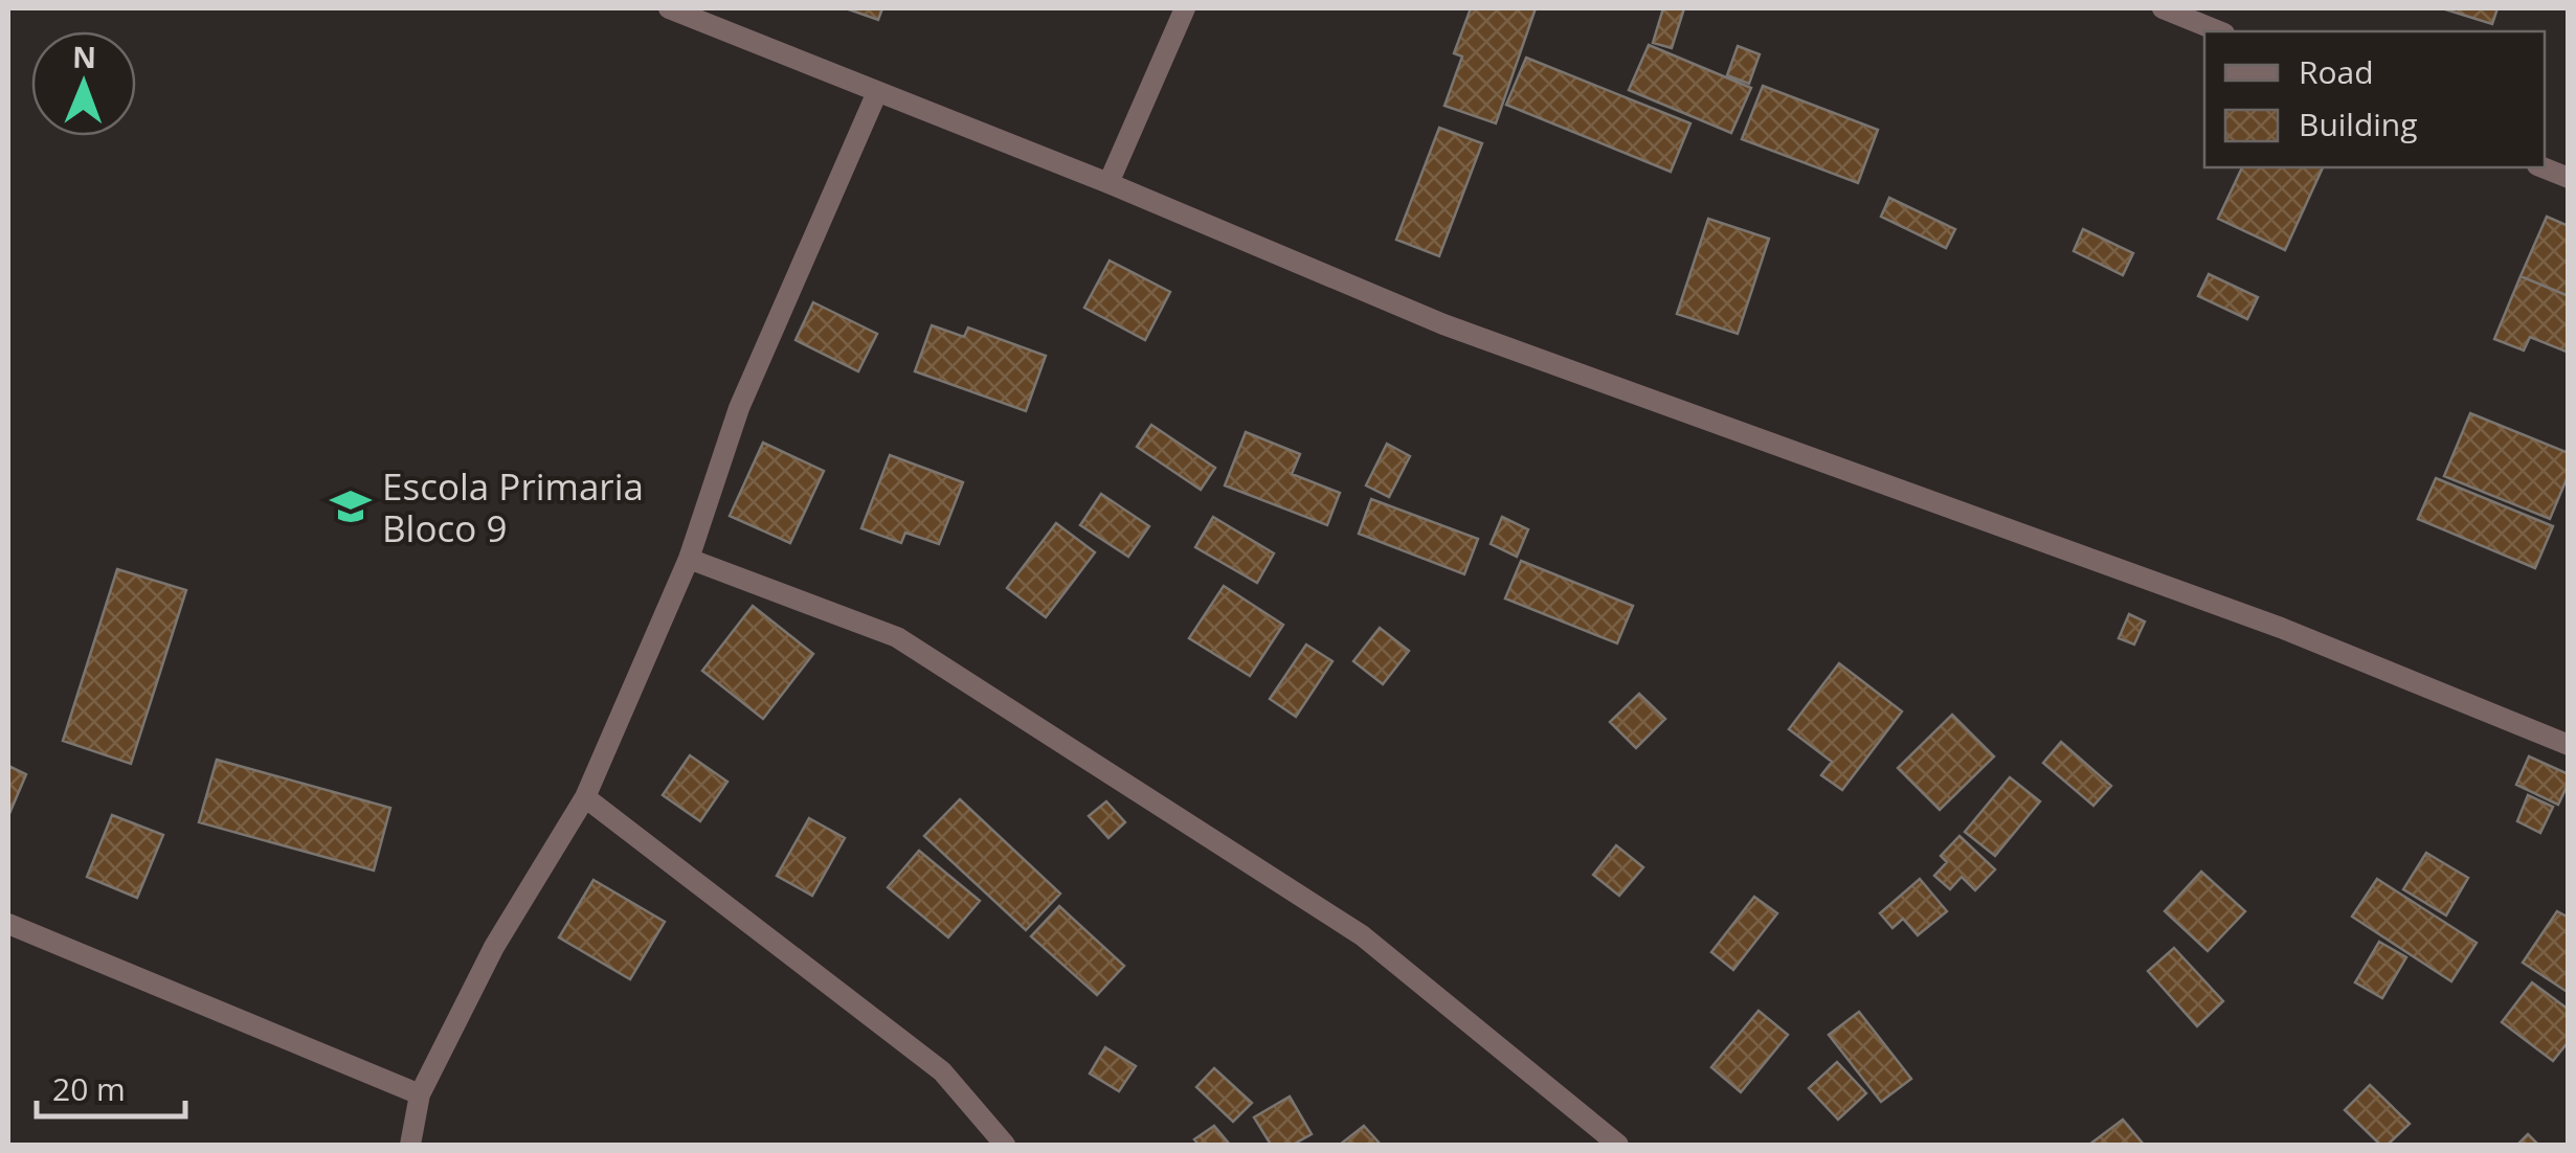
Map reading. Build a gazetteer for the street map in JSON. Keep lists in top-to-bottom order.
{
  "places": {
    "school or university": ["Escola Primaria Bloco 9"]
  },
  "legend": ["Road", "Building"],
  "scale_bar": "20 m",
  "north": "top"
}
